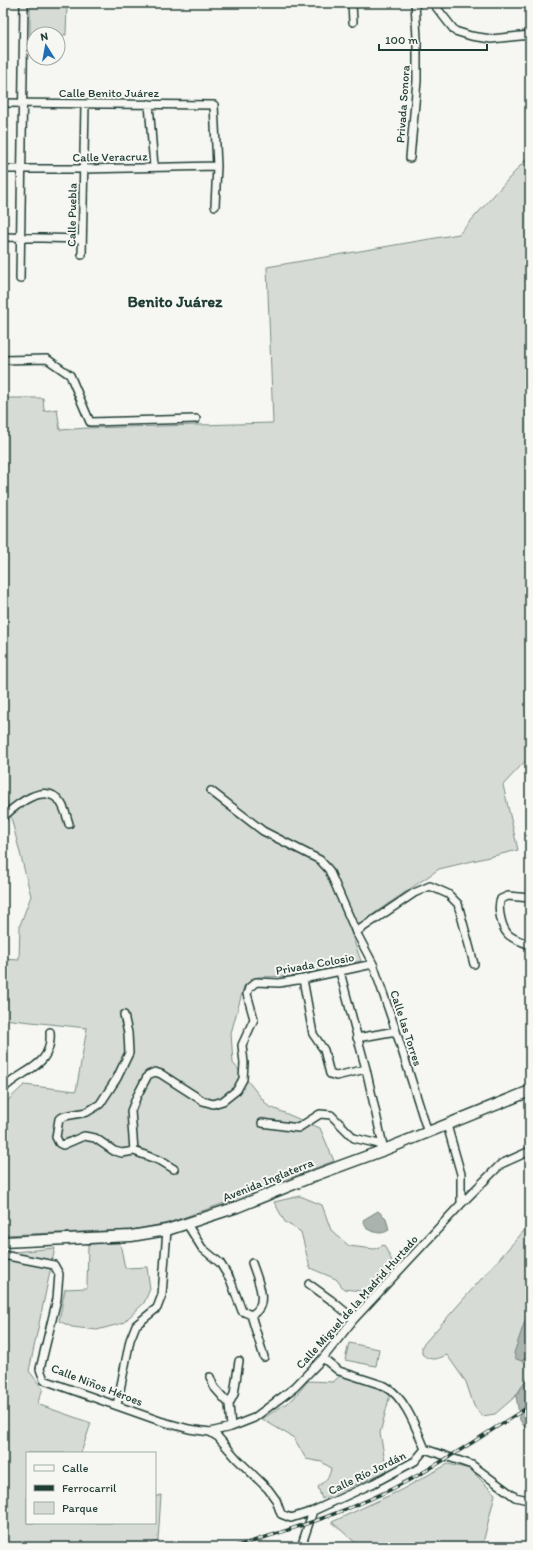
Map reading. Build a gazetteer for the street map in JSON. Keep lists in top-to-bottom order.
{
  "streets": {
    "main road": ["Avenida Inglaterra"],
    "street": [
      "Calle Benito Juárez",
      "Privada Sonora",
      "Calle Veracruz",
      "Calle Puebla",
      "Privada Colosio",
      "Calle las Torres",
      "Calle Miguel de la Madrid Hurtado",
      "Calle Niños Héroes",
      "Calle Río Jordán"
    ]
  },
  "crossings": [
    ["Calle Benito Juárez", "Calle Veracruz"],
    ["Calle Benito Juárez", "Calle Puebla"],
    ["Calle Veracruz", "Calle Puebla"],
    ["Privada Colosio", "Calle las Torres"],
    ["Calle las Torres", "Avenida Inglaterra"],
    ["Calle Miguel de la Madrid Hurtado", "Calle Niños Héroes"],
    ["Calle Miguel de la Madrid Hurtado", "Calle Río Jordán"]
  ],
  "districts": ["Benito Juárez"],
  "legend": ["Calle", "Ferrocarril", "Parque"],
  "scale_bar": "100 m",
  "north": "top"
}
